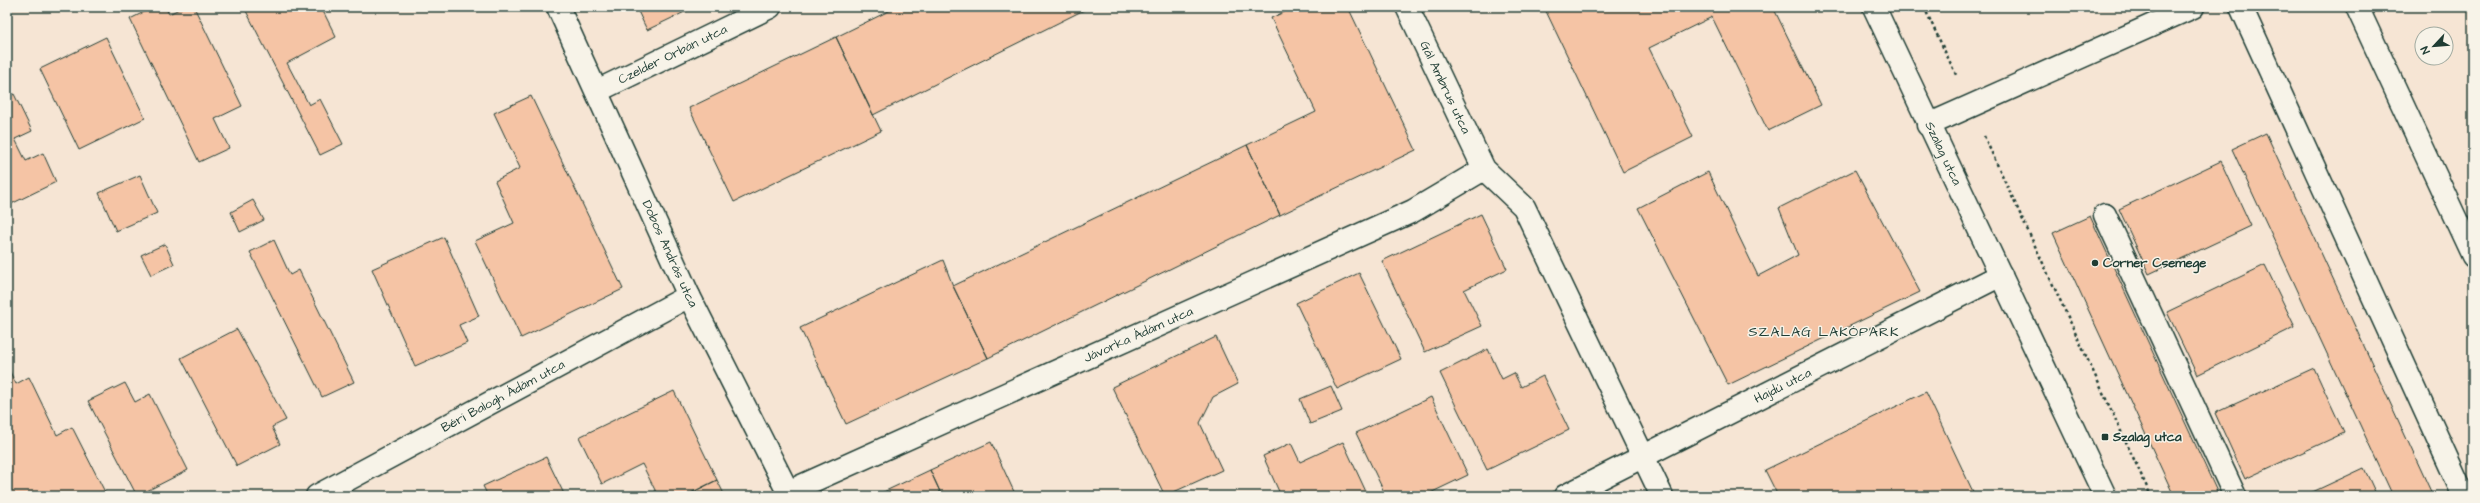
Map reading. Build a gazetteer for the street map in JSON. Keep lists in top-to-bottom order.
{
  "streets": {
    "street": [
      "Czelder Orbán utca",
      "Gál Ambrus utca",
      "Szalag utca",
      "Dobos András utca",
      "Jávorka Ádám utca",
      "Hajdú utca",
      "Béri Balogh Ádám utca"
    ]
  },
  "crossings": [
    ["Czelder Orbán utca", "Dobos András utca"],
    ["Gál Ambrus utca", "Jávorka Ádám utca"],
    ["Szalag utca", "Hajdú utca"],
    ["Dobos András utca", "Jávorka Ádám utca"],
    ["Dobos András utca", "Béri Balogh Ádám utca"]
  ],
  "districts": ["SZALAG LAKÓPARK"],
  "places": {
    "other": ["Corner Csemege"],
    "transit": ["Szalag utca"]
  },
  "north": "bottom left"
}
